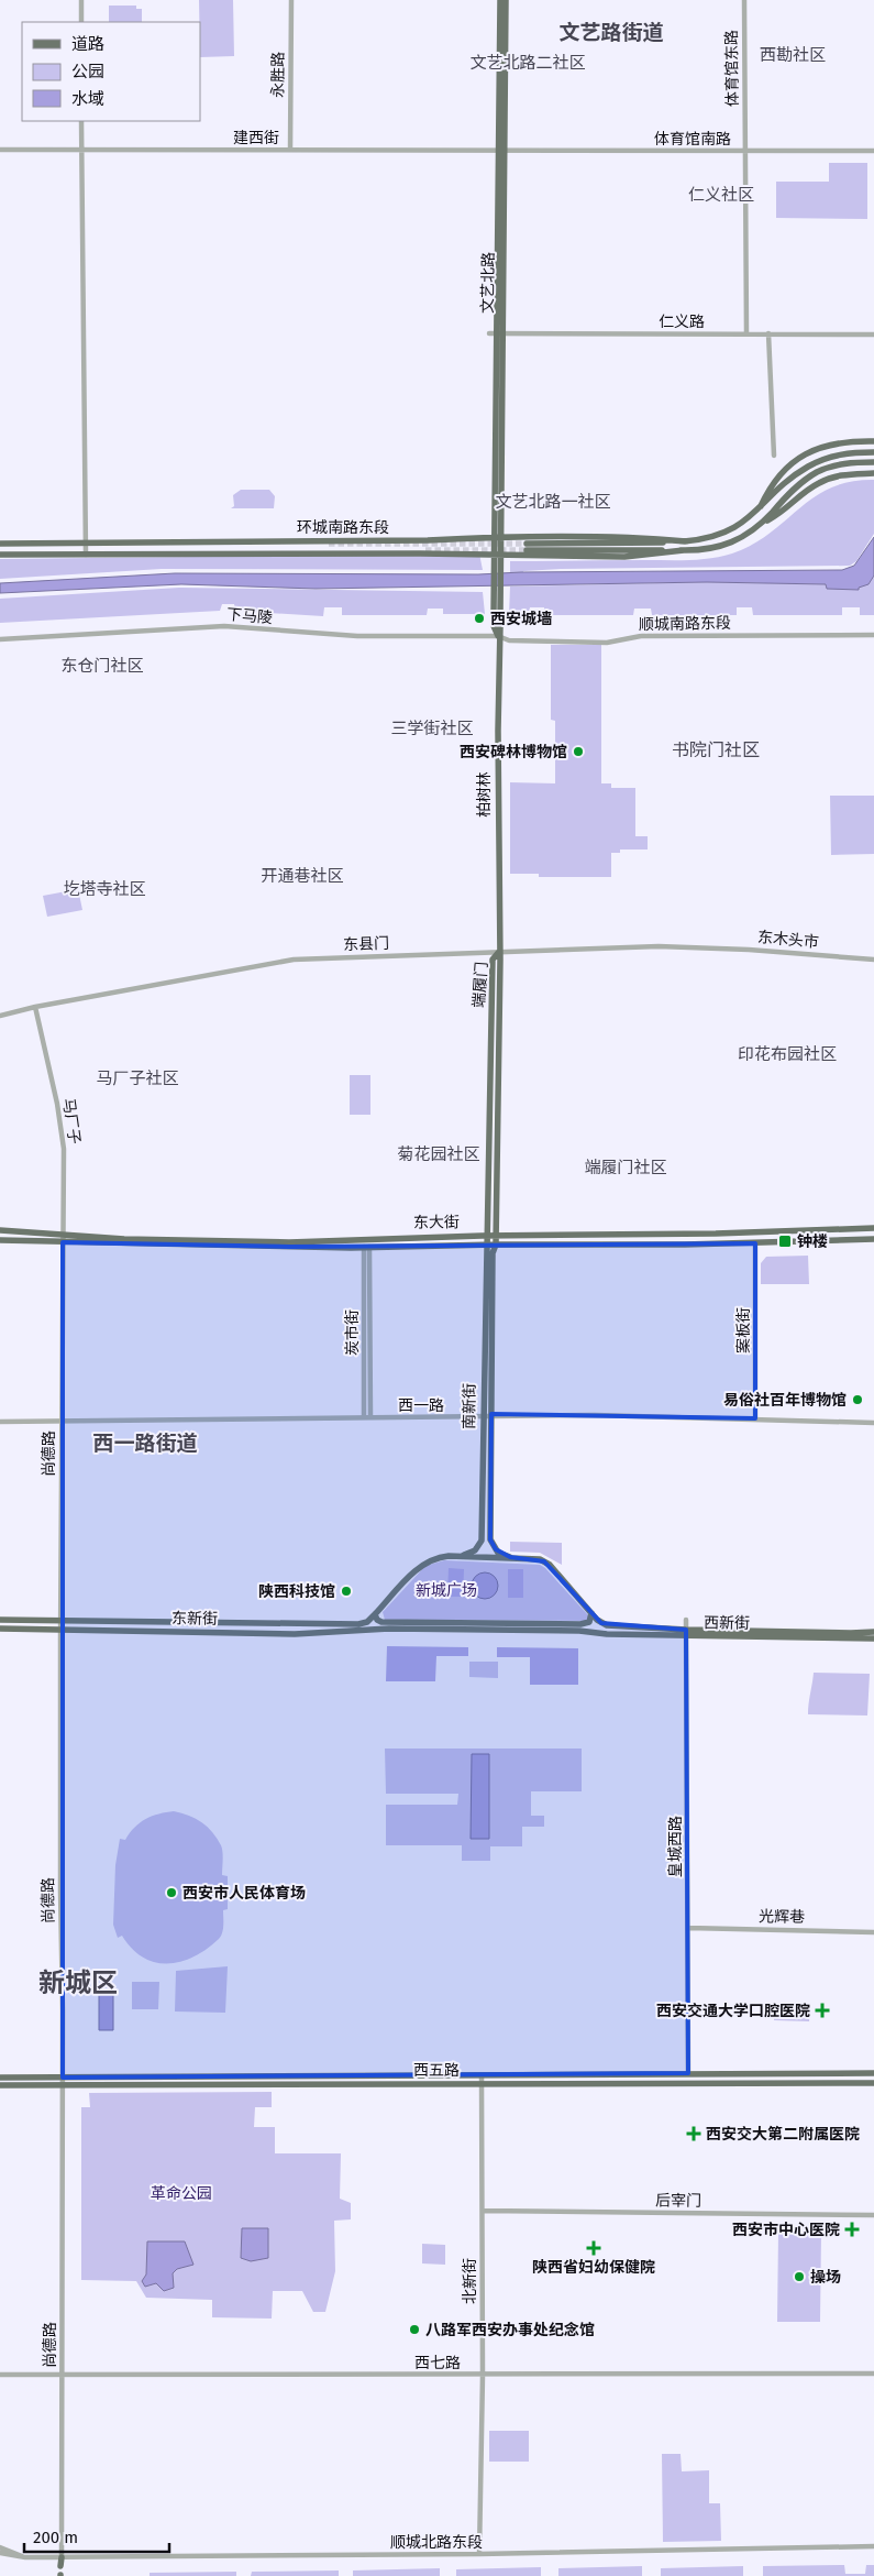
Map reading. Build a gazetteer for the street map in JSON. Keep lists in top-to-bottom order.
{
  "streets": {
    "main road": [
      "文艺北路",
      "环城南路东段",
      "柏树林",
      "端履门",
      "东大街",
      "南新街",
      "东新街",
      "西新街",
      "西五路"
    ],
    "street": [
      "体育馆东路",
      "永胜路",
      "建西街",
      "体育馆南路",
      "仁义路",
      "下马陵",
      "顺城南路东段",
      "东木头市",
      "东县门",
      "马厂子",
      "案板街",
      "炭市街",
      "西一路",
      "尚德路",
      "皇城西路",
      "光辉巷",
      "后宰门",
      "北新街",
      "西七路",
      "顺城北路东段"
    ]
  },
  "crossings": [
    ["体育馆东路", "体育馆南路"],
    ["体育馆东路", "仁义路"],
    ["永胜路", "建西街"],
    ["建西街", "体育馆南路"],
    ["建西街", "文艺北路"],
    ["体育馆南路", "文艺北路"],
    ["文艺北路", "仁义路"],
    ["文艺北路", "环城南路东段"],
    ["下马陵", "顺城南路东段"],
    ["下马陵", "柏树林"],
    ["顺城南路东段", "柏树林"],
    ["柏树林", "东县门"],
    ["柏树林", "端履门"],
    ["东木头市", "东县门"],
    ["东县门", "端履门"],
    ["东县门", "马厂子"],
    ["端履门", "东大街"],
    ["端履门", "南新街"],
    ["马厂子", "东大街"],
    ["马厂子", "尚德路"],
    ["东大街", "案板街"],
    ["东大街", "炭市街"],
    ["东大街", "南新街"],
    ["东大街", "尚德路"],
    ["案板街", "西一路"],
    ["炭市街", "西一路"],
    ["西一路", "南新街"],
    ["西一路", "尚德路"],
    ["南新街", "西新街"],
    ["尚德路", "东新街"],
    ["尚德路", "西五路"],
    ["尚德路", "西七路"],
    ["尚德路", "顺城北路东段"],
    ["东新街", "西新街"],
    ["西新街", "皇城西路"],
    ["皇城西路", "光辉巷"],
    ["皇城西路", "西五路"],
    ["西五路", "北新街"],
    ["后宰门", "北新街"],
    ["北新街", "西七路"],
    ["北新街", "顺城北路东段"]
  ],
  "districts": [
    "文艺路街道",
    "西勘社区",
    "文艺北路二社区",
    "仁义社区",
    "文艺北路一社区",
    "东仓门社区",
    "三学街社区",
    "书院门社区",
    "开通巷社区",
    "圪塔寺社区",
    "印花布园社区",
    "马厂子社区",
    "菊花园社区",
    "端履门社区",
    "西一路街道",
    "新城区"
  ],
  "parks": ["新城广场", "革命公园"],
  "places": {
    "other": [
      "西安城墙",
      "西安碑林博物馆",
      "易俗社百年博物馆",
      "陕西科技馆",
      "西安市人民体育场",
      "操场",
      "八路军西安办事处纪念馆"
    ],
    "transit": ["钟楼"],
    "health": [
      "西安交通大学口腔医院",
      "西安交大第二附属医院",
      "西安市中心医院",
      "陕西省妇幼保健院"
    ]
  },
  "legend": ["道路", "公园", "水域"],
  "scale_bar": "200 m"
}
